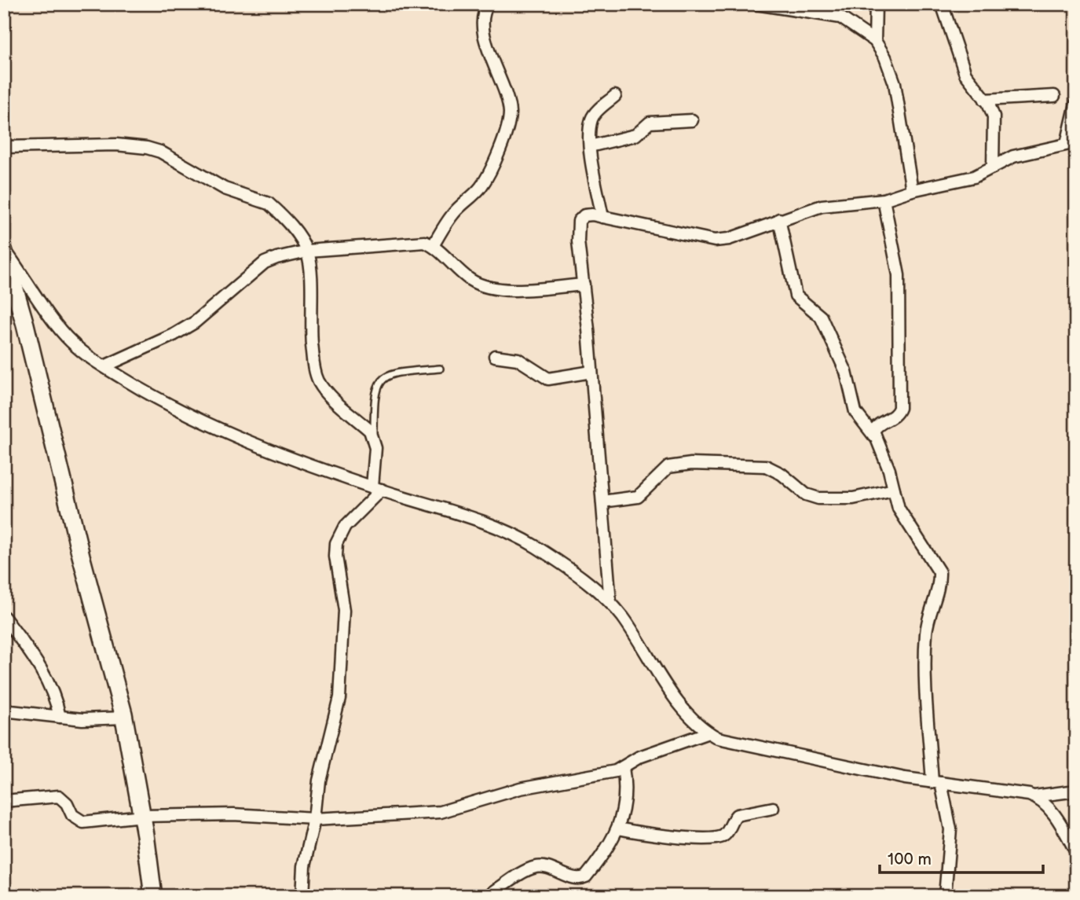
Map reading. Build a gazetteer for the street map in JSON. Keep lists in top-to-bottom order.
{
  "scale_bar": "100 m"
}
